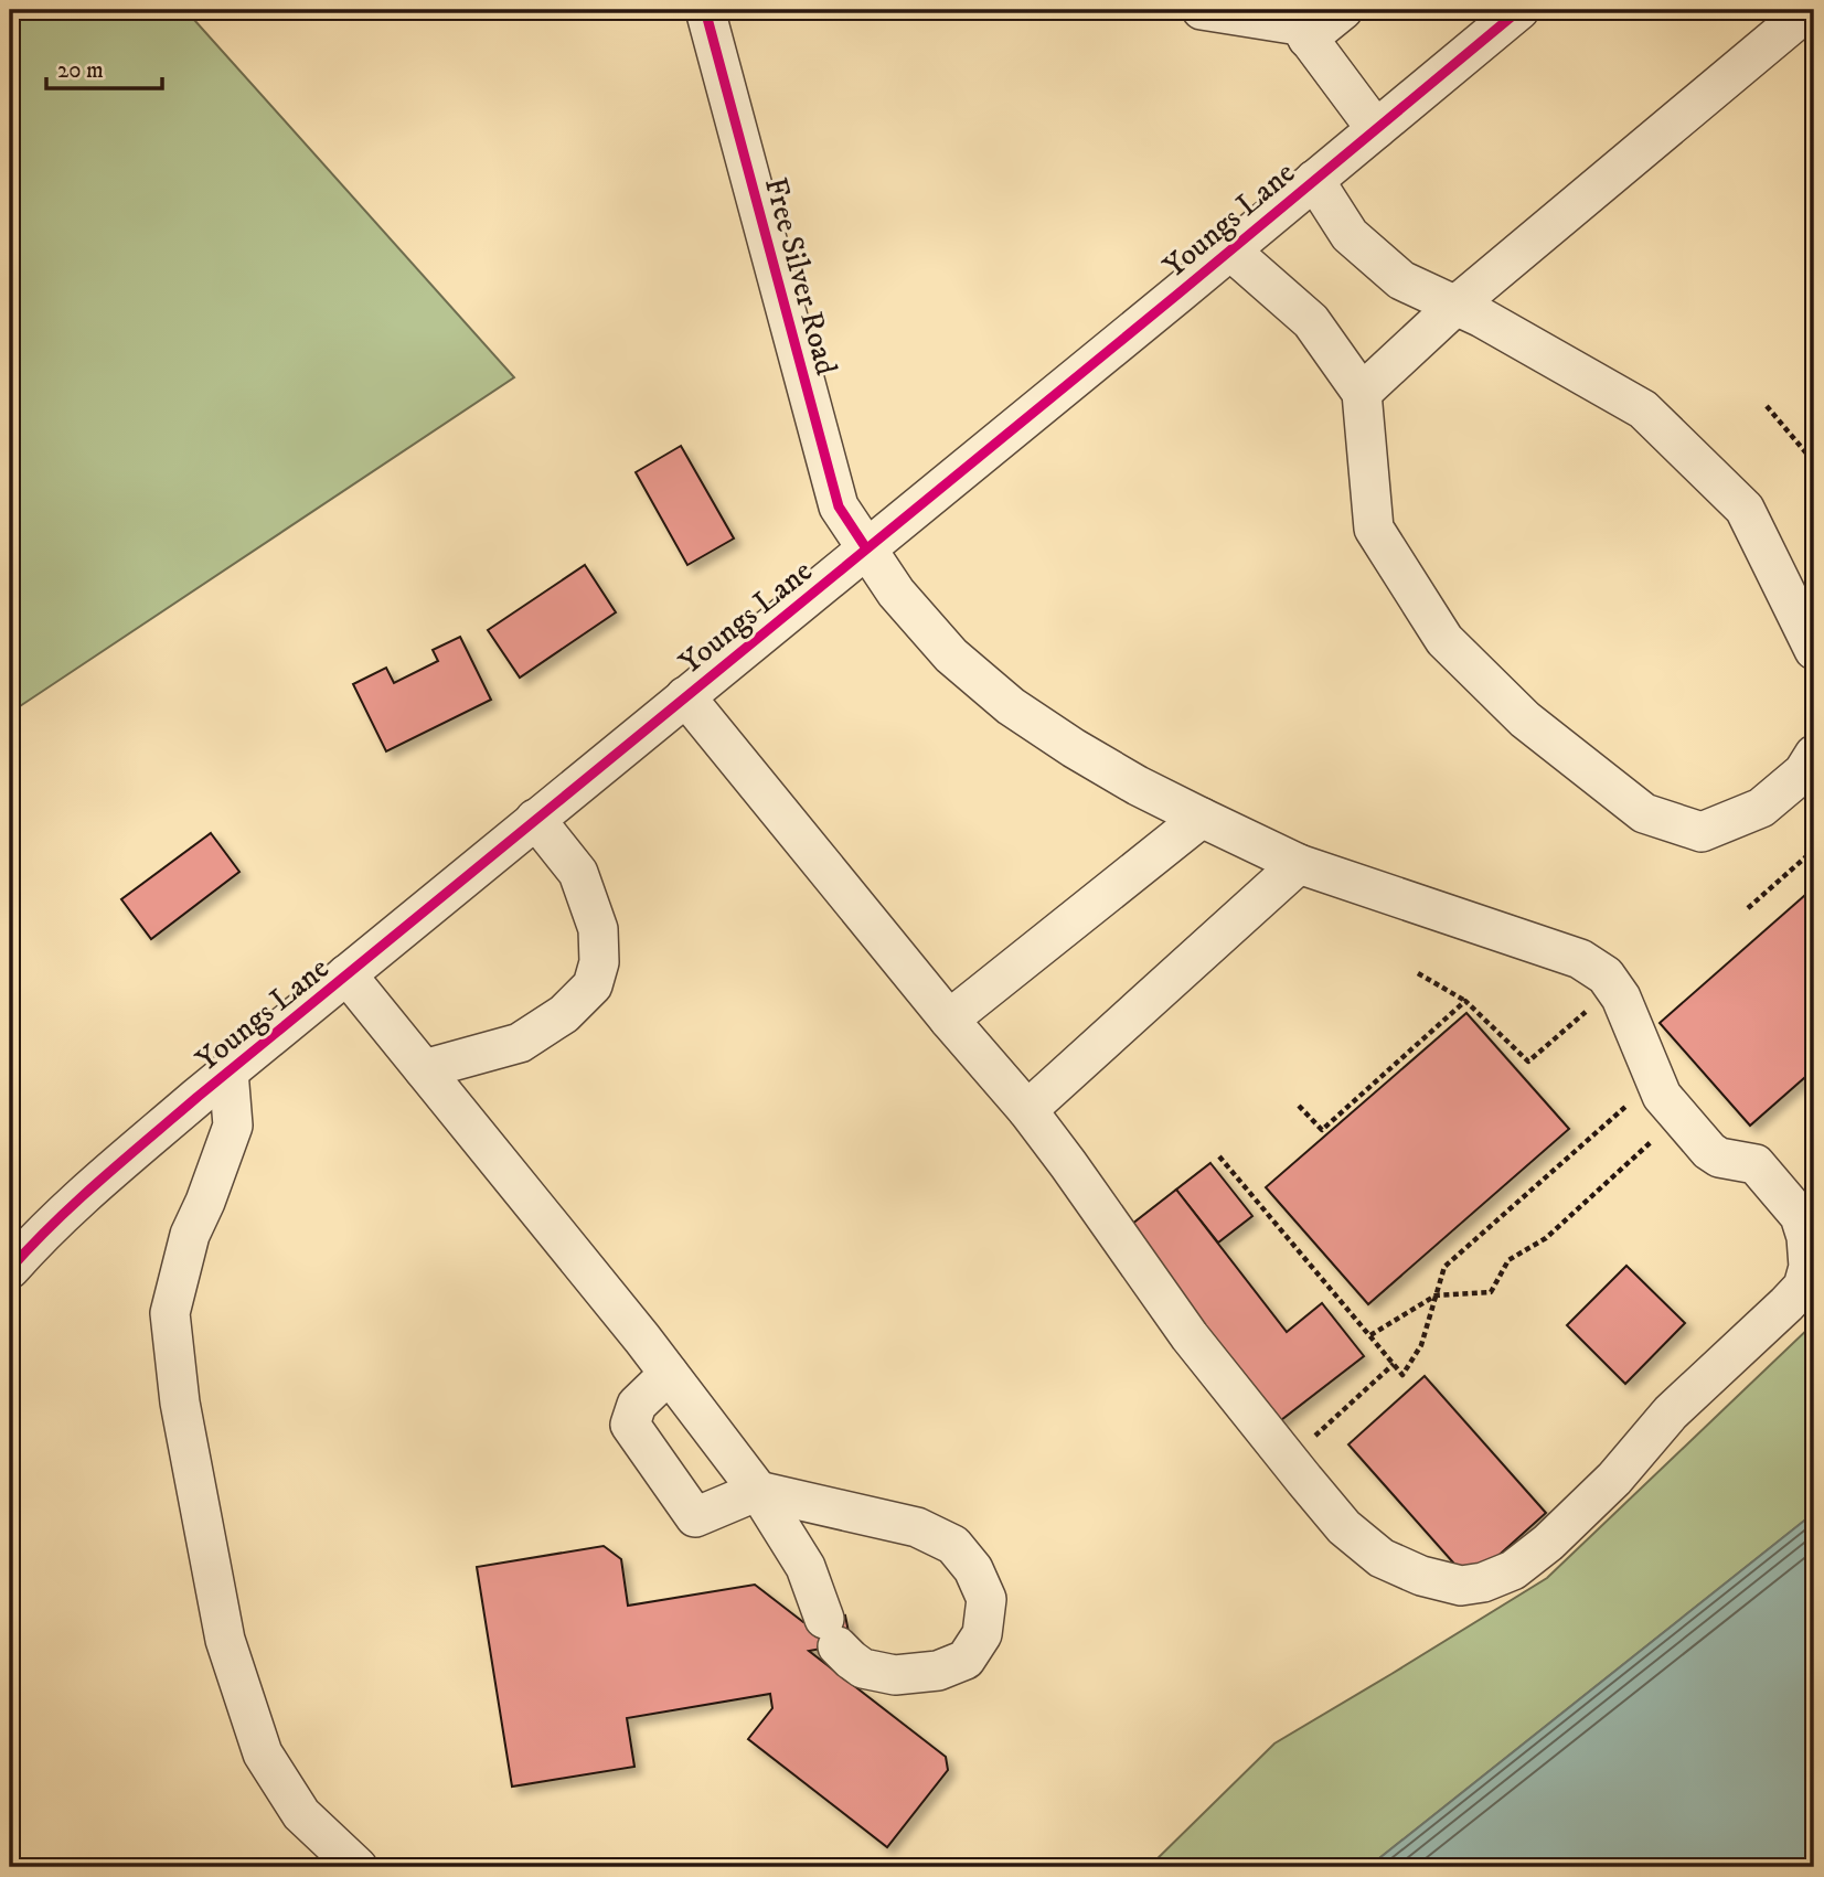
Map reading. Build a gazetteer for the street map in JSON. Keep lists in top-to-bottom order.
{
  "streets": {
    "street": ["Youngs Lane", "Free Silver Road"]
  },
  "crossings": [
    ["Youngs Lane", "Free Silver Road"]
  ],
  "scale_bar": "20 m"
}
